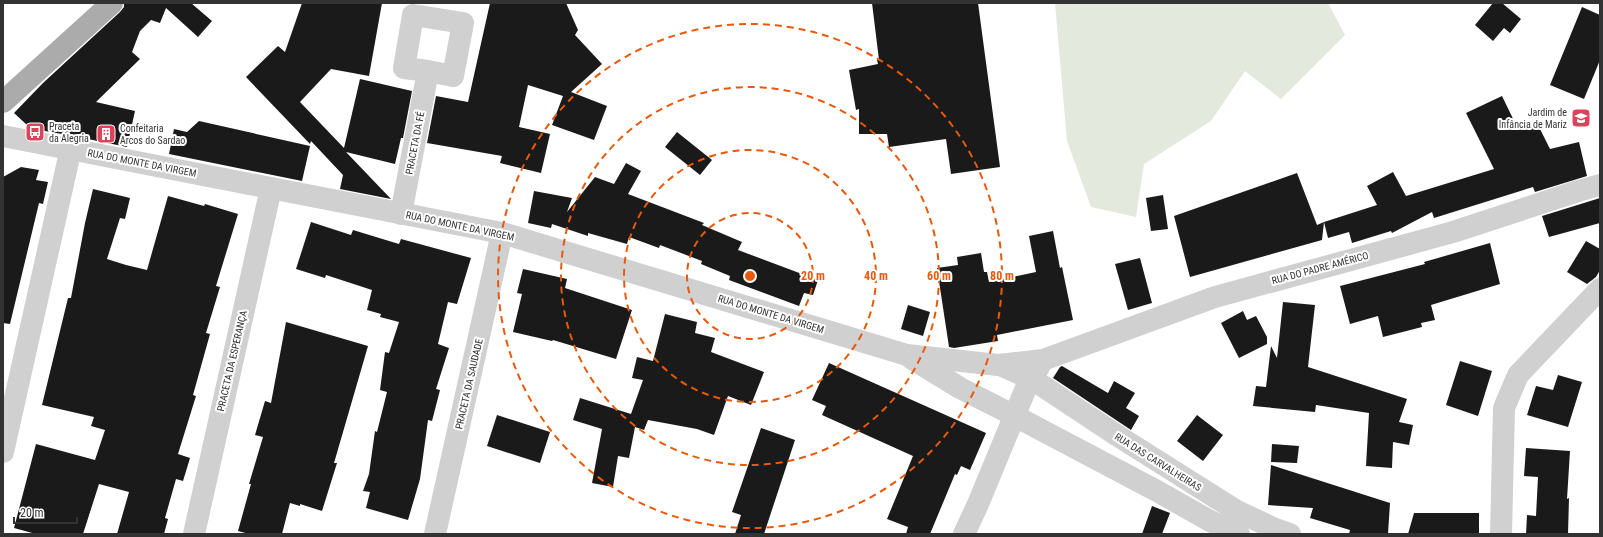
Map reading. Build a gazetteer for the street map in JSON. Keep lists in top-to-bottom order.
{
  "streets": {
    "street": [
      "PRACETA DA FÉ",
      "RUA DO MONTE DA VIRGEM",
      "RUA DO PADRE AMÉRICO",
      "PRACETA DA ESPERANÇA",
      "PRACETA DA SAUDADE",
      "RUA DAS CARVALHEIRAS"
    ]
  },
  "crossings": [
    ["PRACETA DA FÉ", "RUA DO MONTE DA VIRGEM"],
    ["RUA DO MONTE DA VIRGEM", "PRACETA DA ESPERANÇA"],
    ["RUA DO MONTE DA VIRGEM", "PRACETA DA SAUDADE"],
    ["RUA DO PADRE AMÉRICO", "RUA DAS CARVALHEIRAS"]
  ],
  "places": {
    "school or university": ["Jardim de Infância de Mariz"],
    "bus stop": ["Praceta da Alegria"],
    "building": ["Confeitaria Arcos do Sardao"]
  },
  "scale_bar": "20 m",
  "rings": [
    "20 m",
    "40 m",
    "60 m",
    "80 m"
  ]
}
